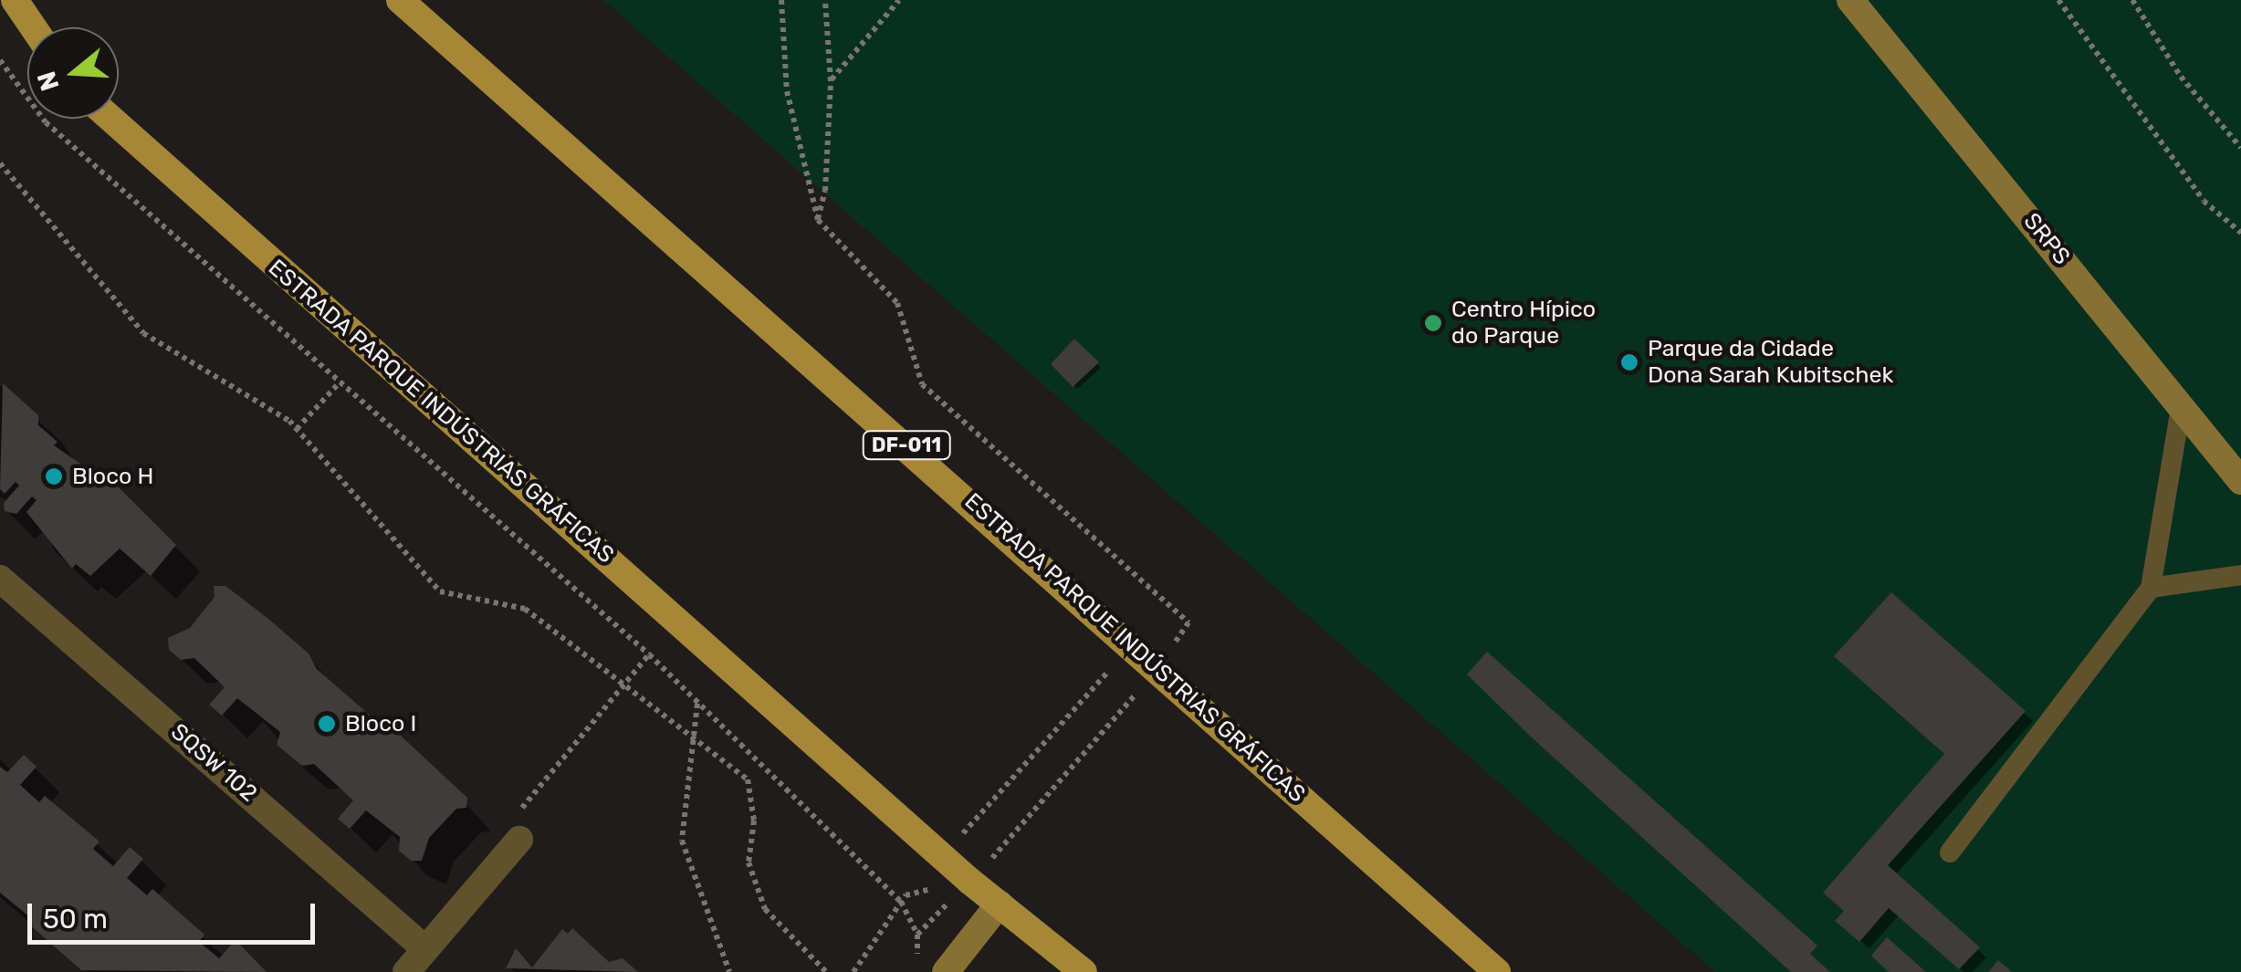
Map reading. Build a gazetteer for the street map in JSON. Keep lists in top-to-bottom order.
{
  "streets": {
    "main road": ["SRPS", "ESTRADA PARQUE INDÚSTRIAS GRÁFICAS", "DF-011"],
    "street": ["SQSW 102"]
  },
  "places": [
    "Centro Hípico do Parque",
    "Parque da Cidade Dona Sarah Kubitschek",
    "Bloco H",
    "Bloco I"
  ],
  "scale_bar": "50 m",
  "north": "left"
}
